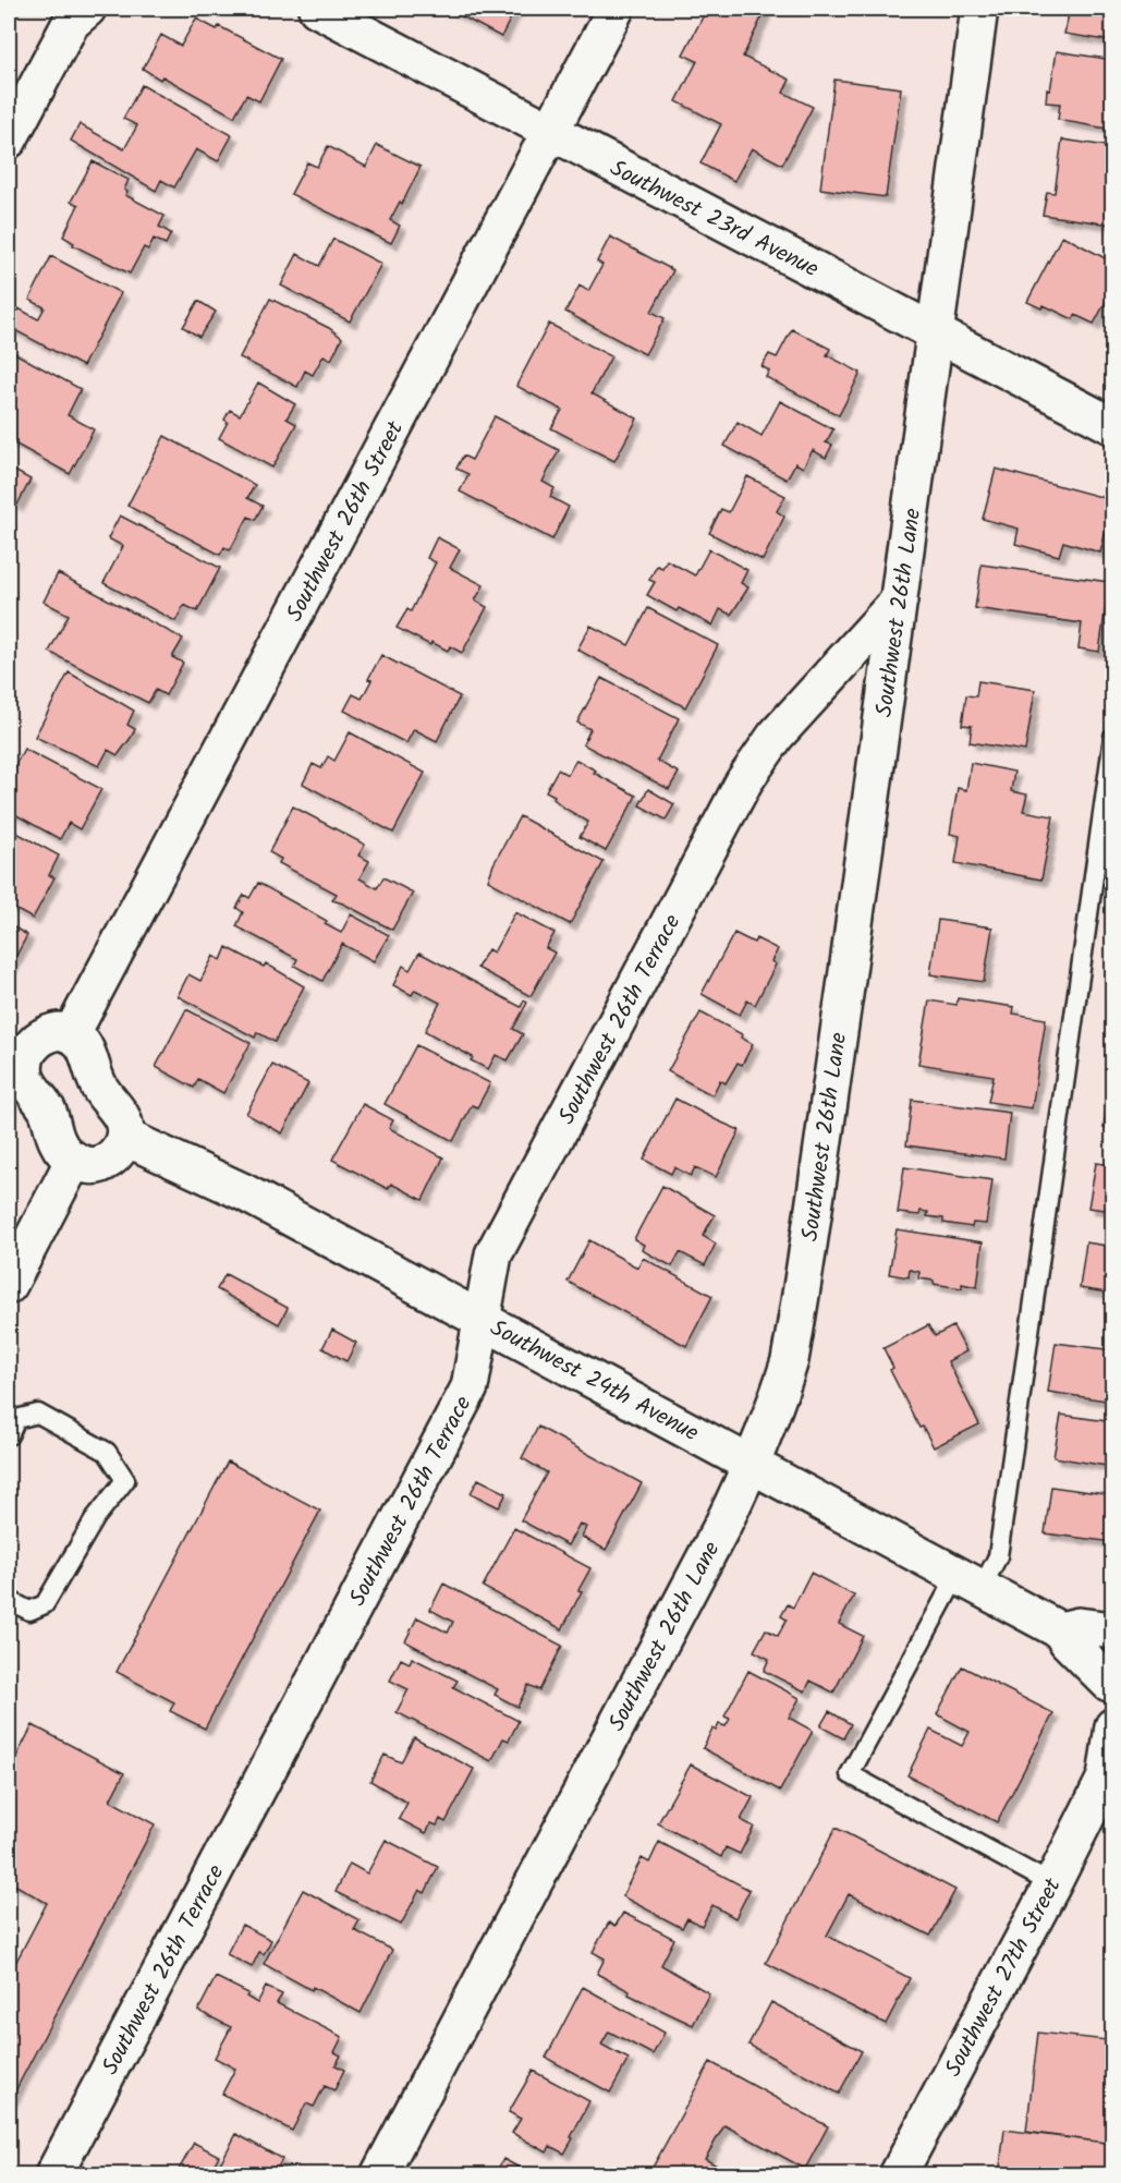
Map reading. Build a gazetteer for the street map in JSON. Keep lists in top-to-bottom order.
{
  "streets": {
    "street": [
      "Southwest 23rd Avenue",
      "Southwest 26th Street",
      "Southwest 26th Lane",
      "Southwest 26th Terrace",
      "Southwest 24th Avenue",
      "Southwest 27th Street"
    ]
  },
  "crossings": [
    ["Southwest 23rd Avenue", "Southwest 26th Street"],
    ["Southwest 23rd Avenue", "Southwest 26th Lane"],
    ["Southwest 26th Lane", "Southwest 26th Terrace"],
    ["Southwest 26th Lane", "Southwest 24th Avenue"],
    ["Southwest 26th Terrace", "Southwest 24th Avenue"]
  ]
}
